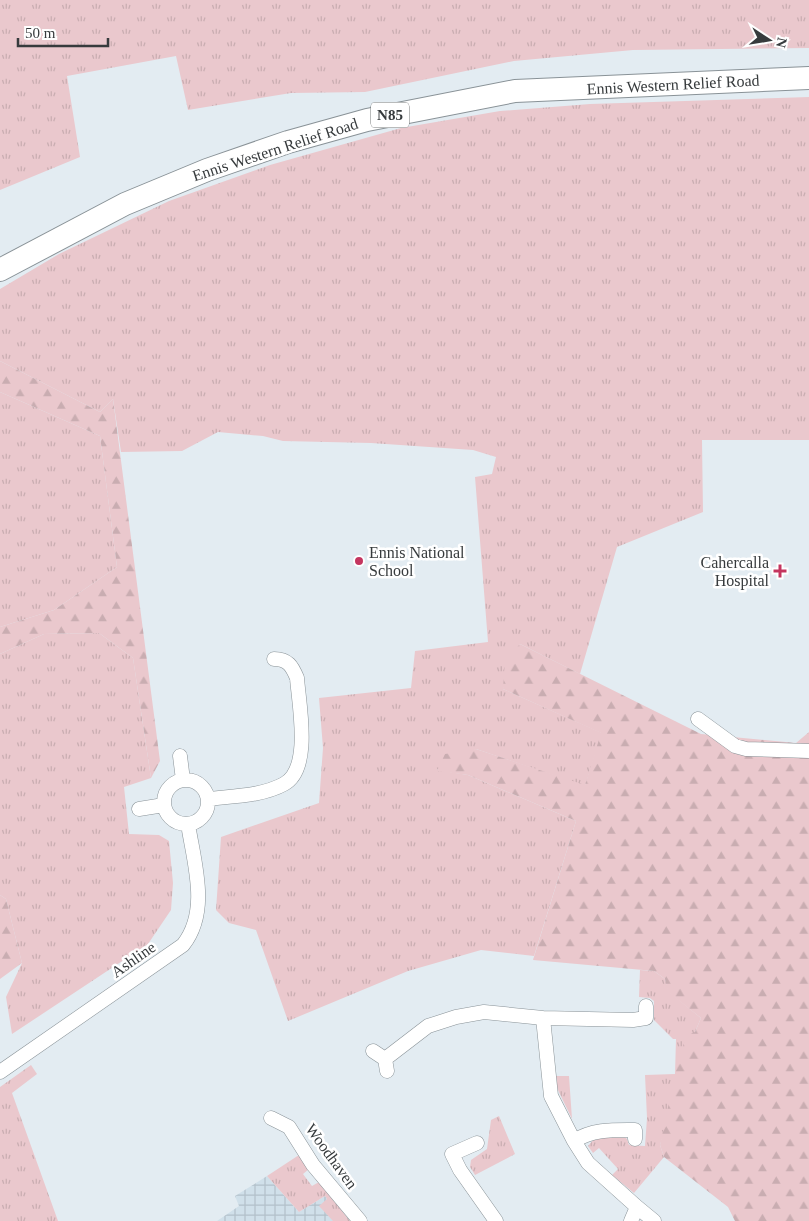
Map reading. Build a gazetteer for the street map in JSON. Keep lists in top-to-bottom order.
{
  "streets": {
    "main road": ["Ennis Western Relief Road", "N85"],
    "street": ["Ashline", "Woodhaven"]
  },
  "places": {
    "other": ["Ennis National School"],
    "health": ["Cahercalla Hospital"]
  },
  "scale_bar": "50 m",
  "north": "right"
}
